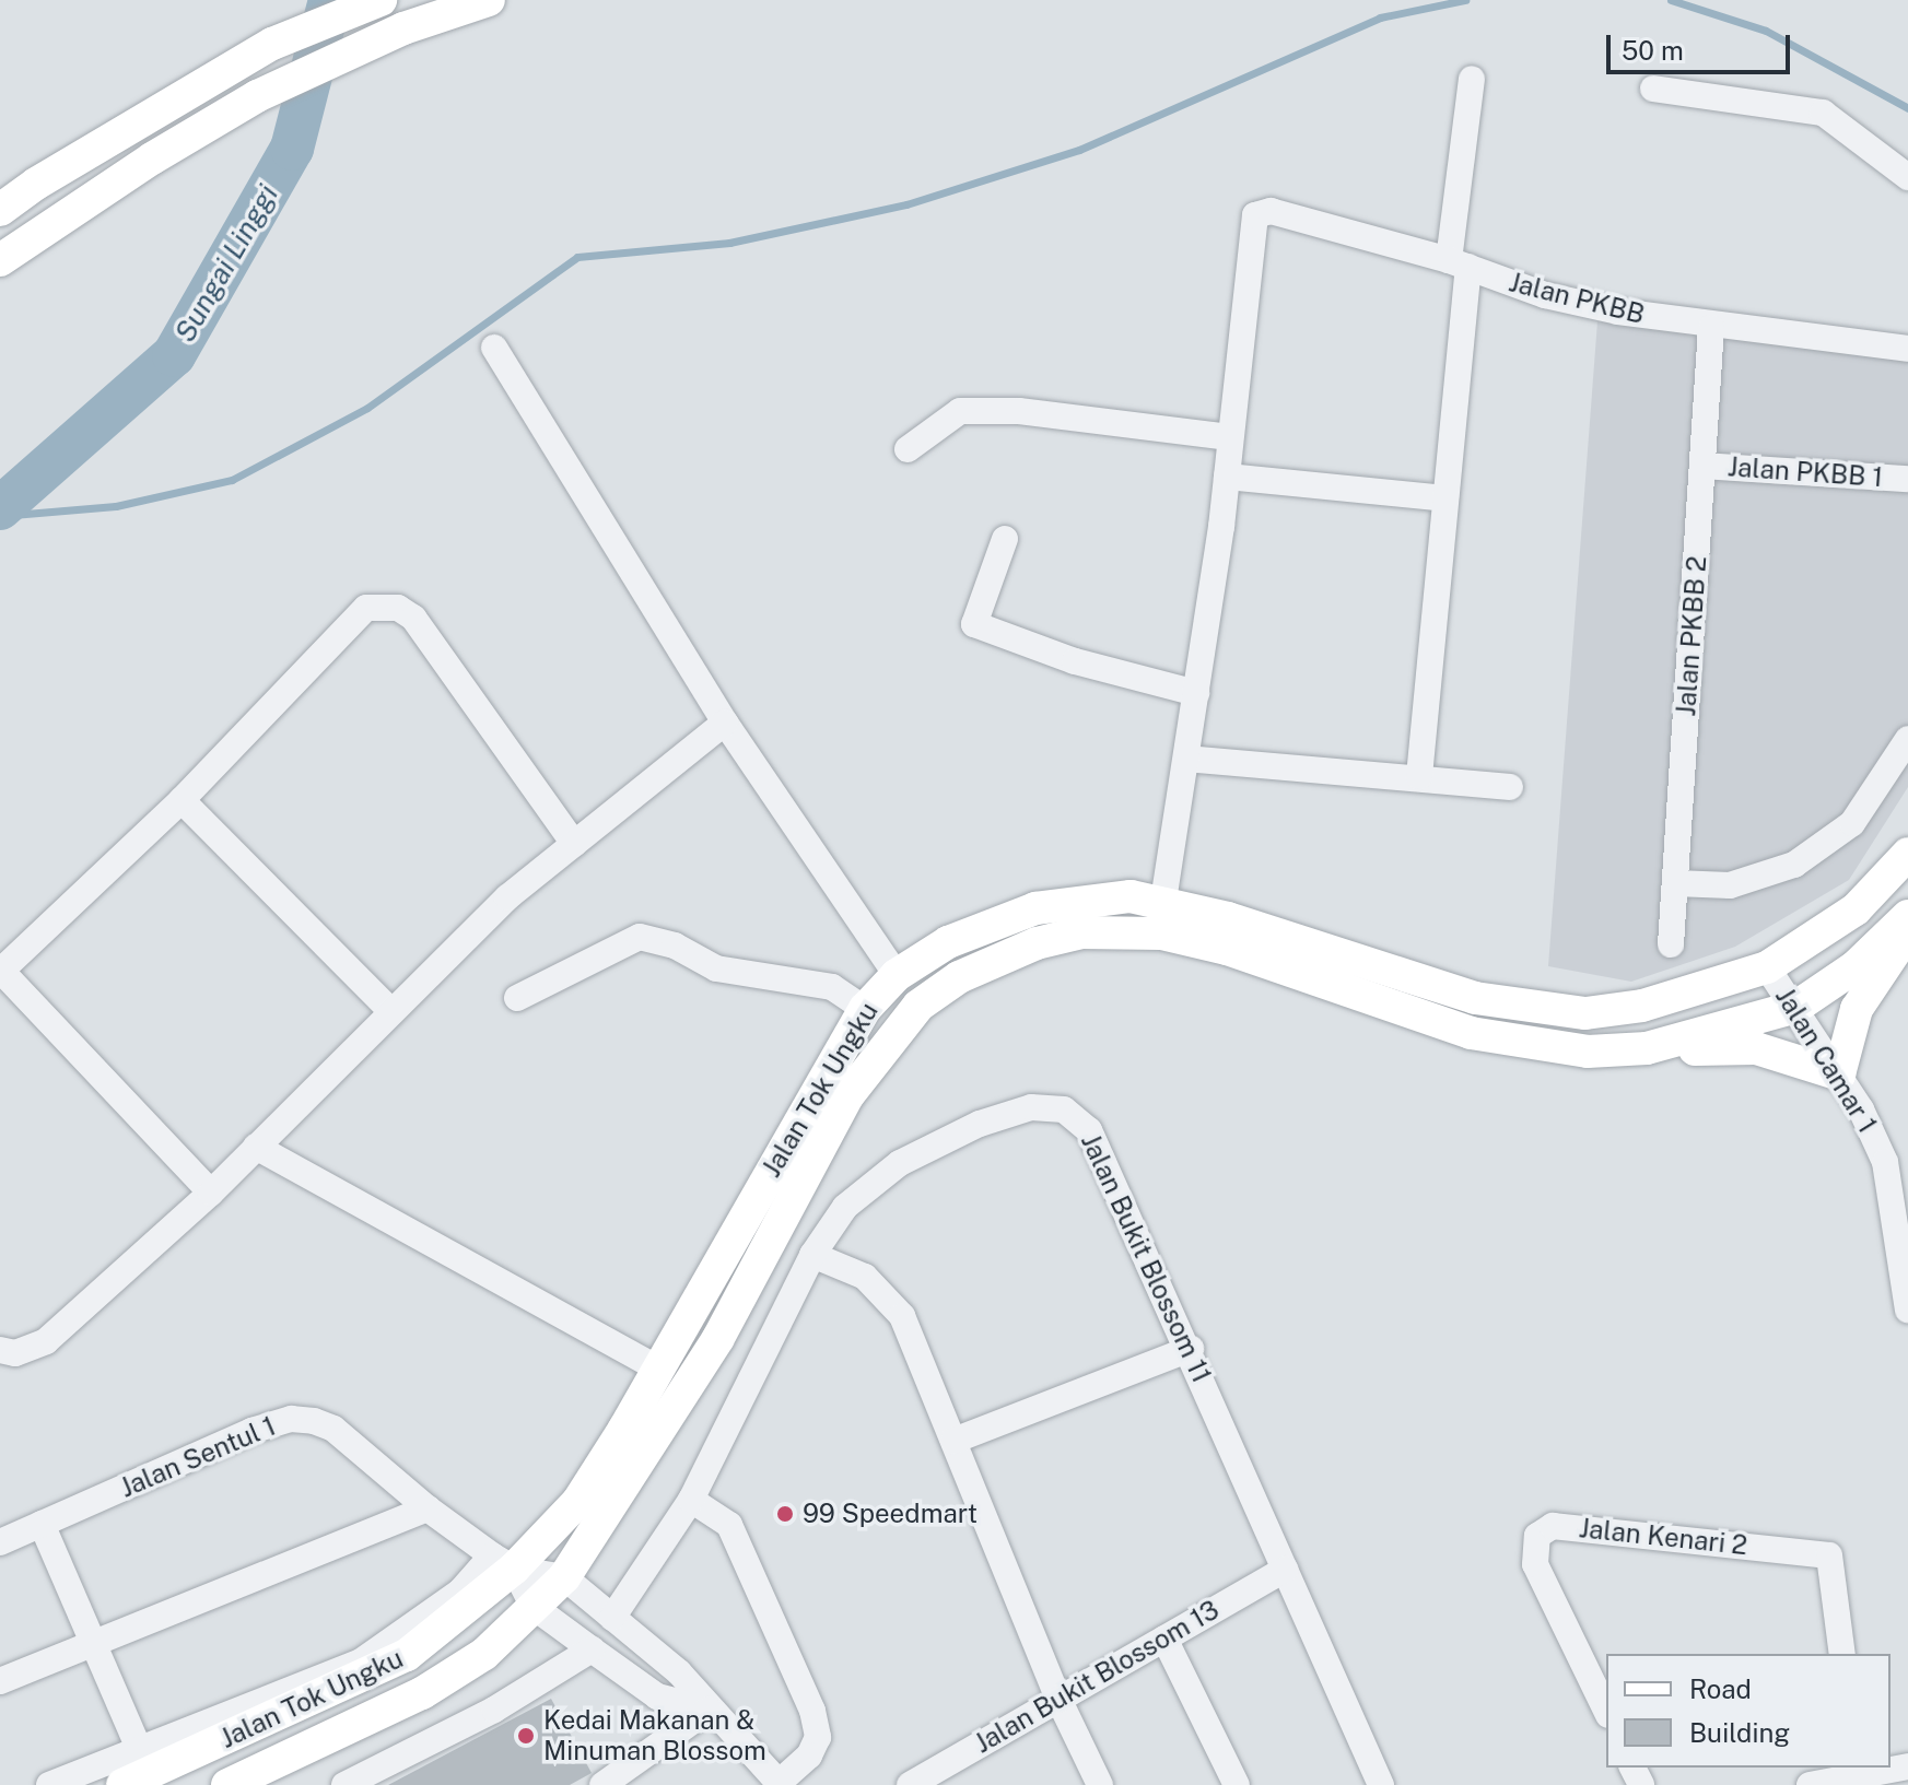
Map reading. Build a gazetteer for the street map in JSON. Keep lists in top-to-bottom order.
{
  "streets": {
    "main road": ["Jalan Tok Ungku"],
    "street": [
      "Jalan PKBB",
      "Jalan PKBB 1",
      "Jalan PKBB 2",
      "Jalan Camar 1",
      "Jalan Bukit Blossom 11",
      "Jalan Sentul 1",
      "Jalan Kenari 2",
      "Jalan Bukit Blossom 13"
    ]
  },
  "crossings": [
    ["Jalan PKBB", "Jalan PKBB 2"],
    ["Jalan PKBB 1", "Jalan PKBB 2"],
    ["Jalan Camar 1", "Jalan Tok Ungku"],
    ["Jalan Tok Ungku", "Jalan Sentul 1"],
    ["Jalan Bukit Blossom 11", "Jalan Bukit Blossom 13"]
  ],
  "water": ["Sungai Linggi"],
  "places": ["99 Speedmart", "Kedai Makanan & Minuman Blossom"],
  "legend": ["Road", "Building"],
  "scale_bar": "50 m"
}
